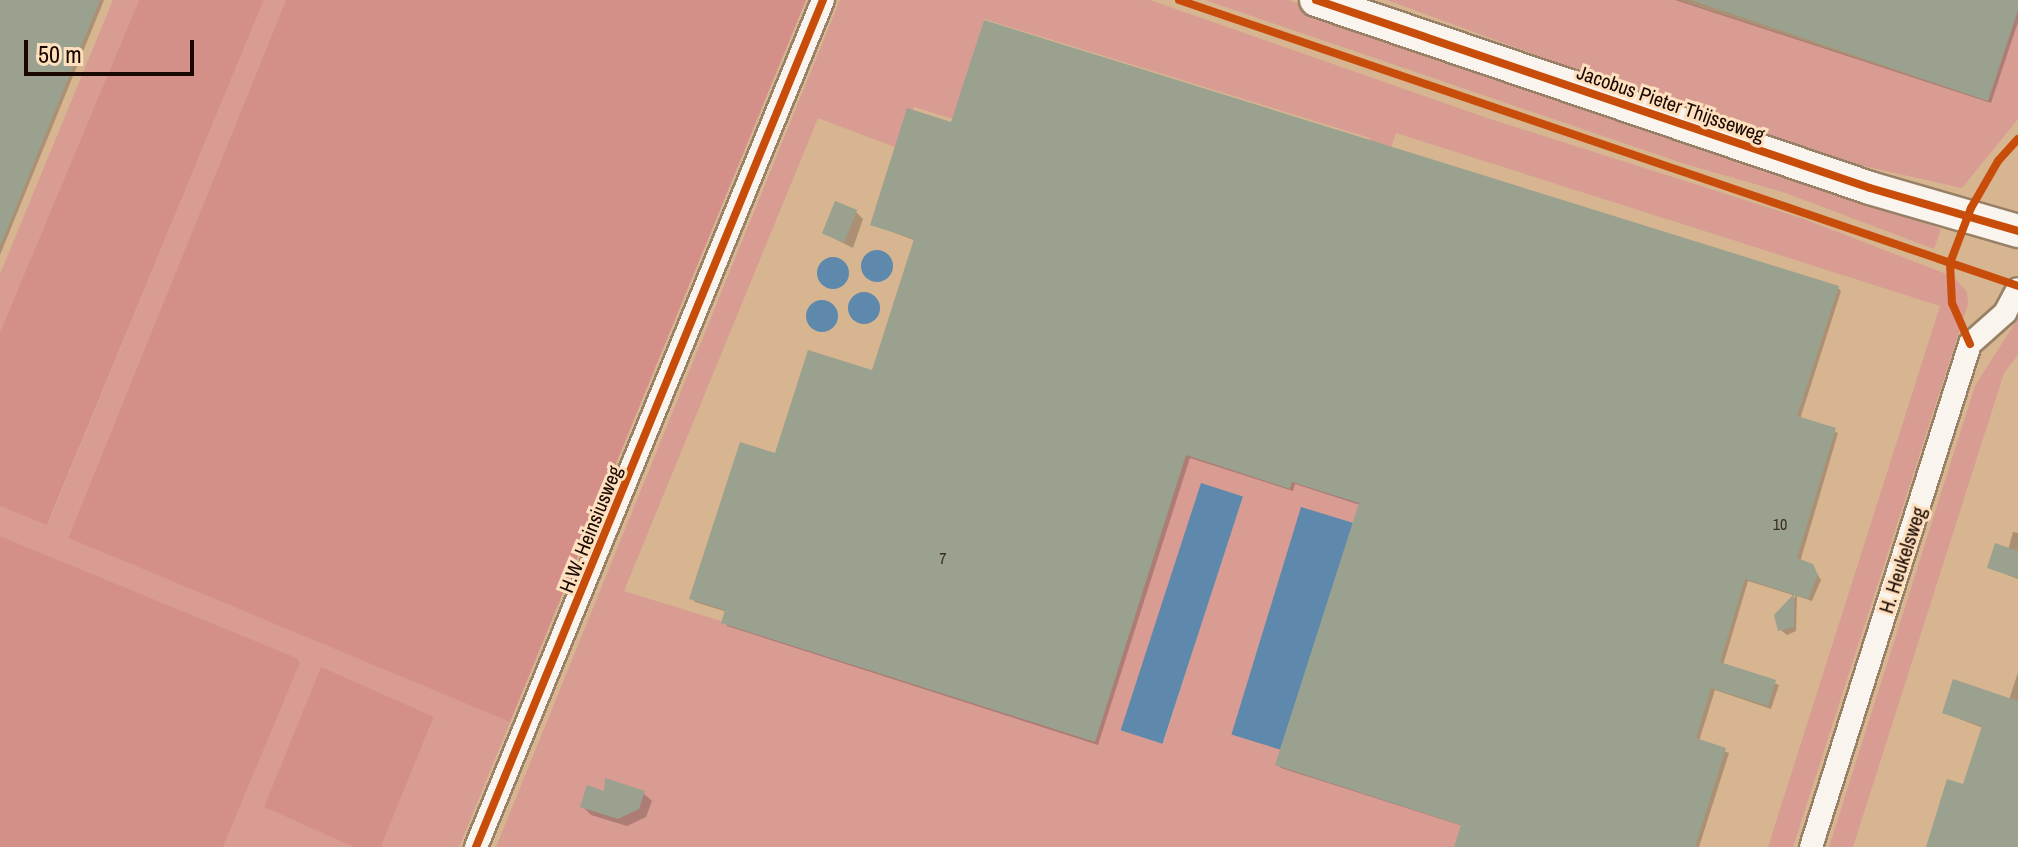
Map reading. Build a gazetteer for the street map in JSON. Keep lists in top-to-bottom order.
{
  "streets": {
    "street": ["Jacobus Pieter Thijsseweg", "H.W. Heinsiusweg", "H. Heukelsweg"]
  },
  "house_numbers": ["10", "7"],
  "scale_bar": "50 m"
}
